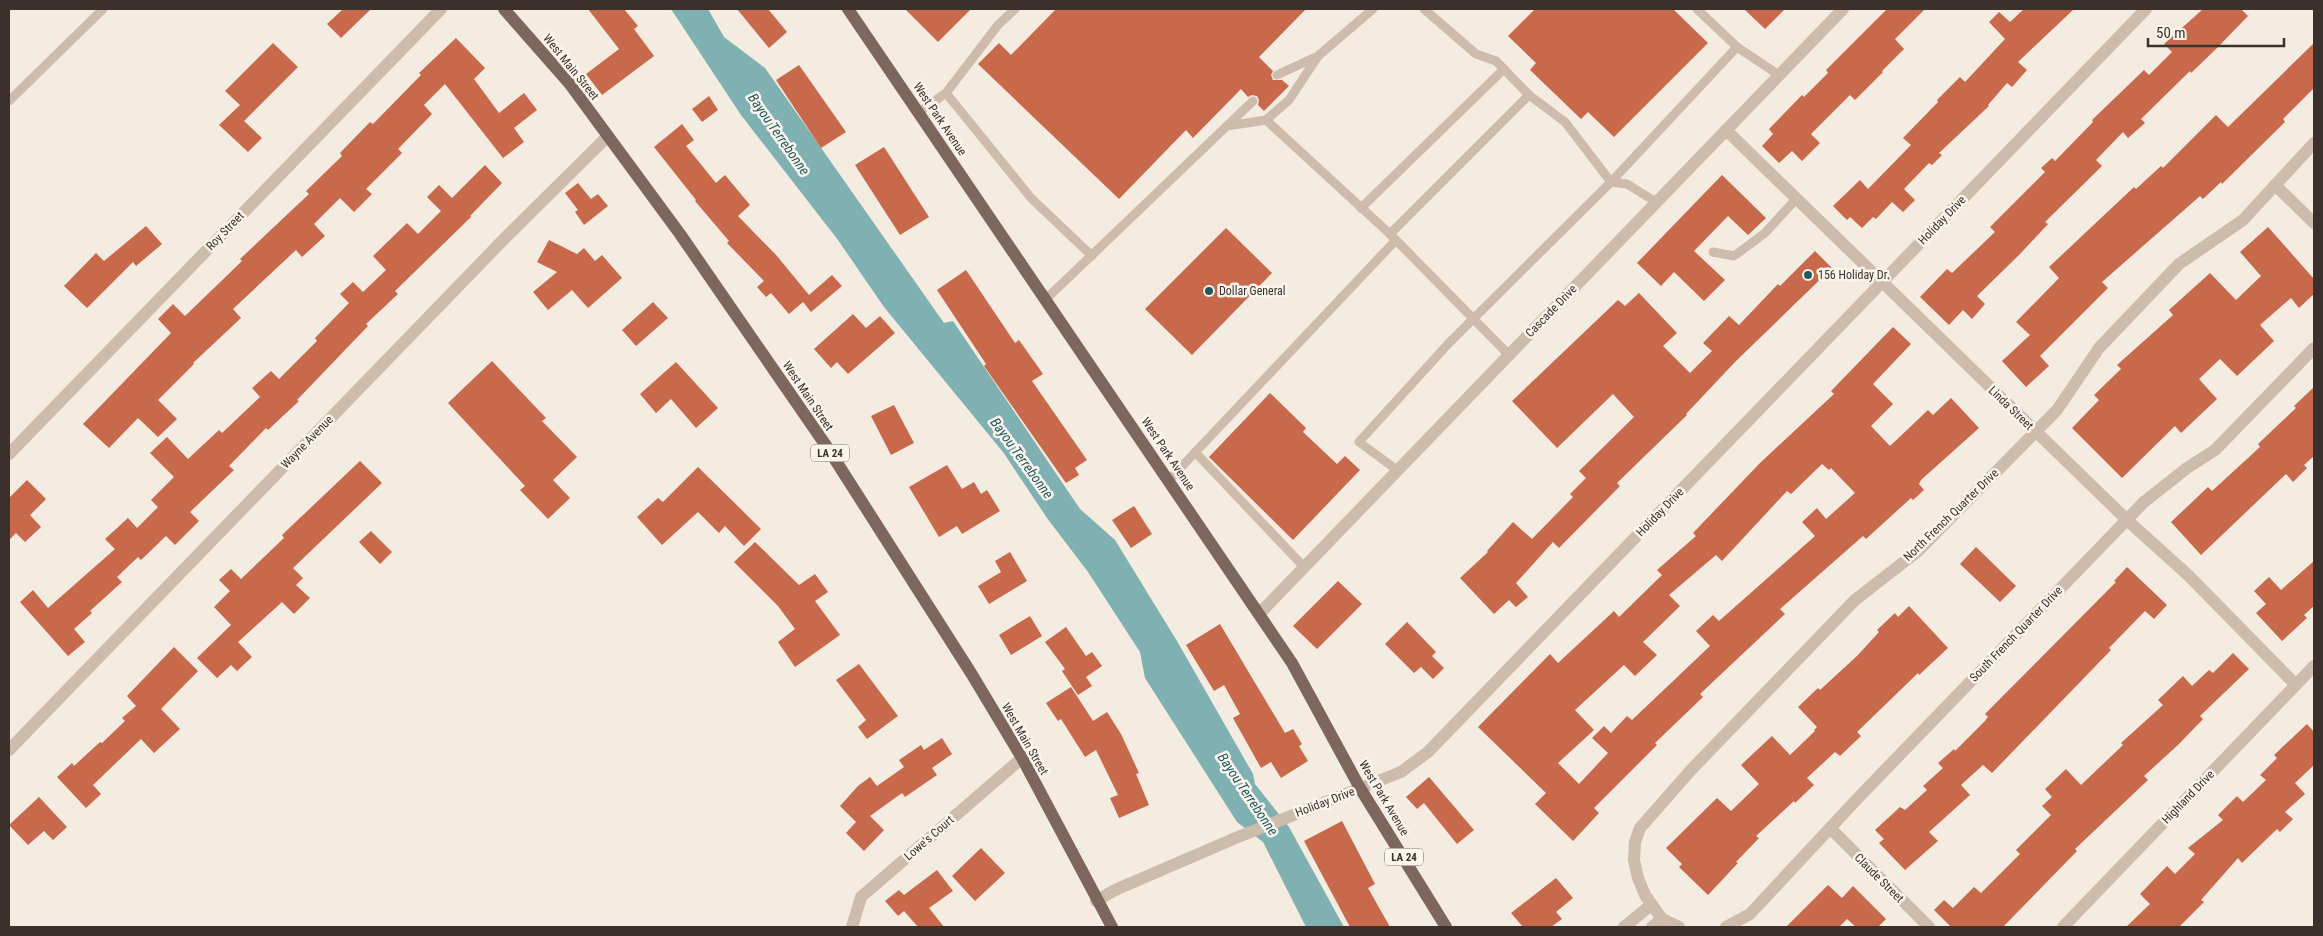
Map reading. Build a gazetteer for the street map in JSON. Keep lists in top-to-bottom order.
{
  "streets": {
    "main road": ["West Main Street", "West Park Avenue", "LA 24"],
    "street": [
      "Holiday Drive",
      "Roy Street",
      "Cascade Drive",
      "Linda Street",
      "Wayne Avenue",
      "North French Quarter Drive",
      "South French Quarter Drive",
      "Highland Drive",
      "Lowe's Court",
      "Claude Street"
    ]
  },
  "crossings": [
    ["West Main Street", "Holiday Drive"],
    ["West Main Street", "Wayne Avenue"],
    ["West Main Street", "Lowe's Court"],
    ["West Park Avenue", "Holiday Drive"],
    ["West Park Avenue", "Cascade Drive"],
    ["Holiday Drive", "Linda Street"],
    ["Cascade Drive", "Linda Street"],
    ["Linda Street", "North French Quarter Drive"],
    ["Linda Street", "South French Quarter Drive"],
    ["Linda Street", "Highland Drive"],
    ["South French Quarter Drive", "Claude Street"]
  ],
  "water": ["Bayou Terrebonne"],
  "places": ["156 Holiday Dr.", "Dollar General"],
  "scale_bar": "50 m"
}
